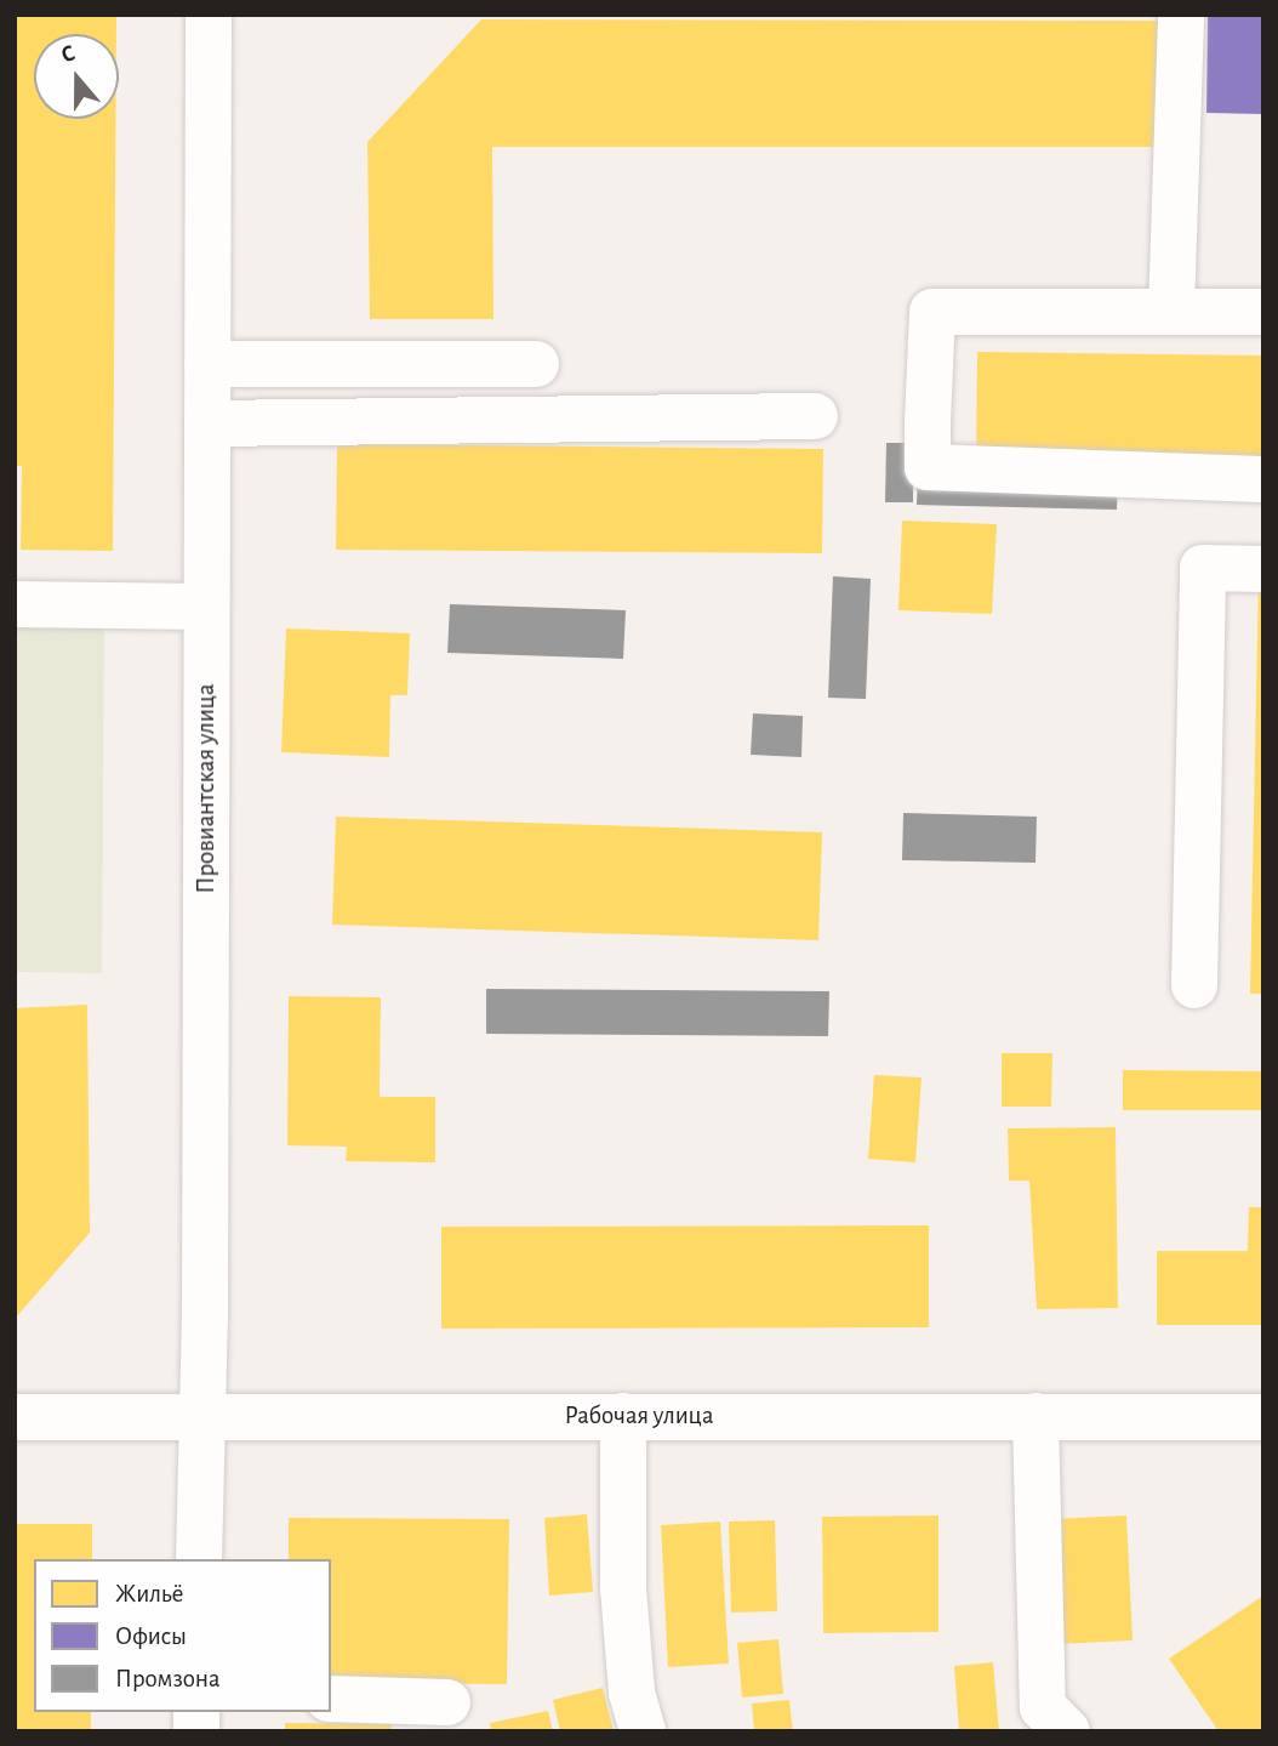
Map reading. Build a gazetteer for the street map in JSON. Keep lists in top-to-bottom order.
{
  "streets": {
    "street": ["Провиантская улица", "Рабочая улица"]
  },
  "crossings": [
    ["Провиантская улица", "Рабочая улица"]
  ],
  "legend": ["Жильё", "Офисы", "Промзона"],
  "north": "top"
}
